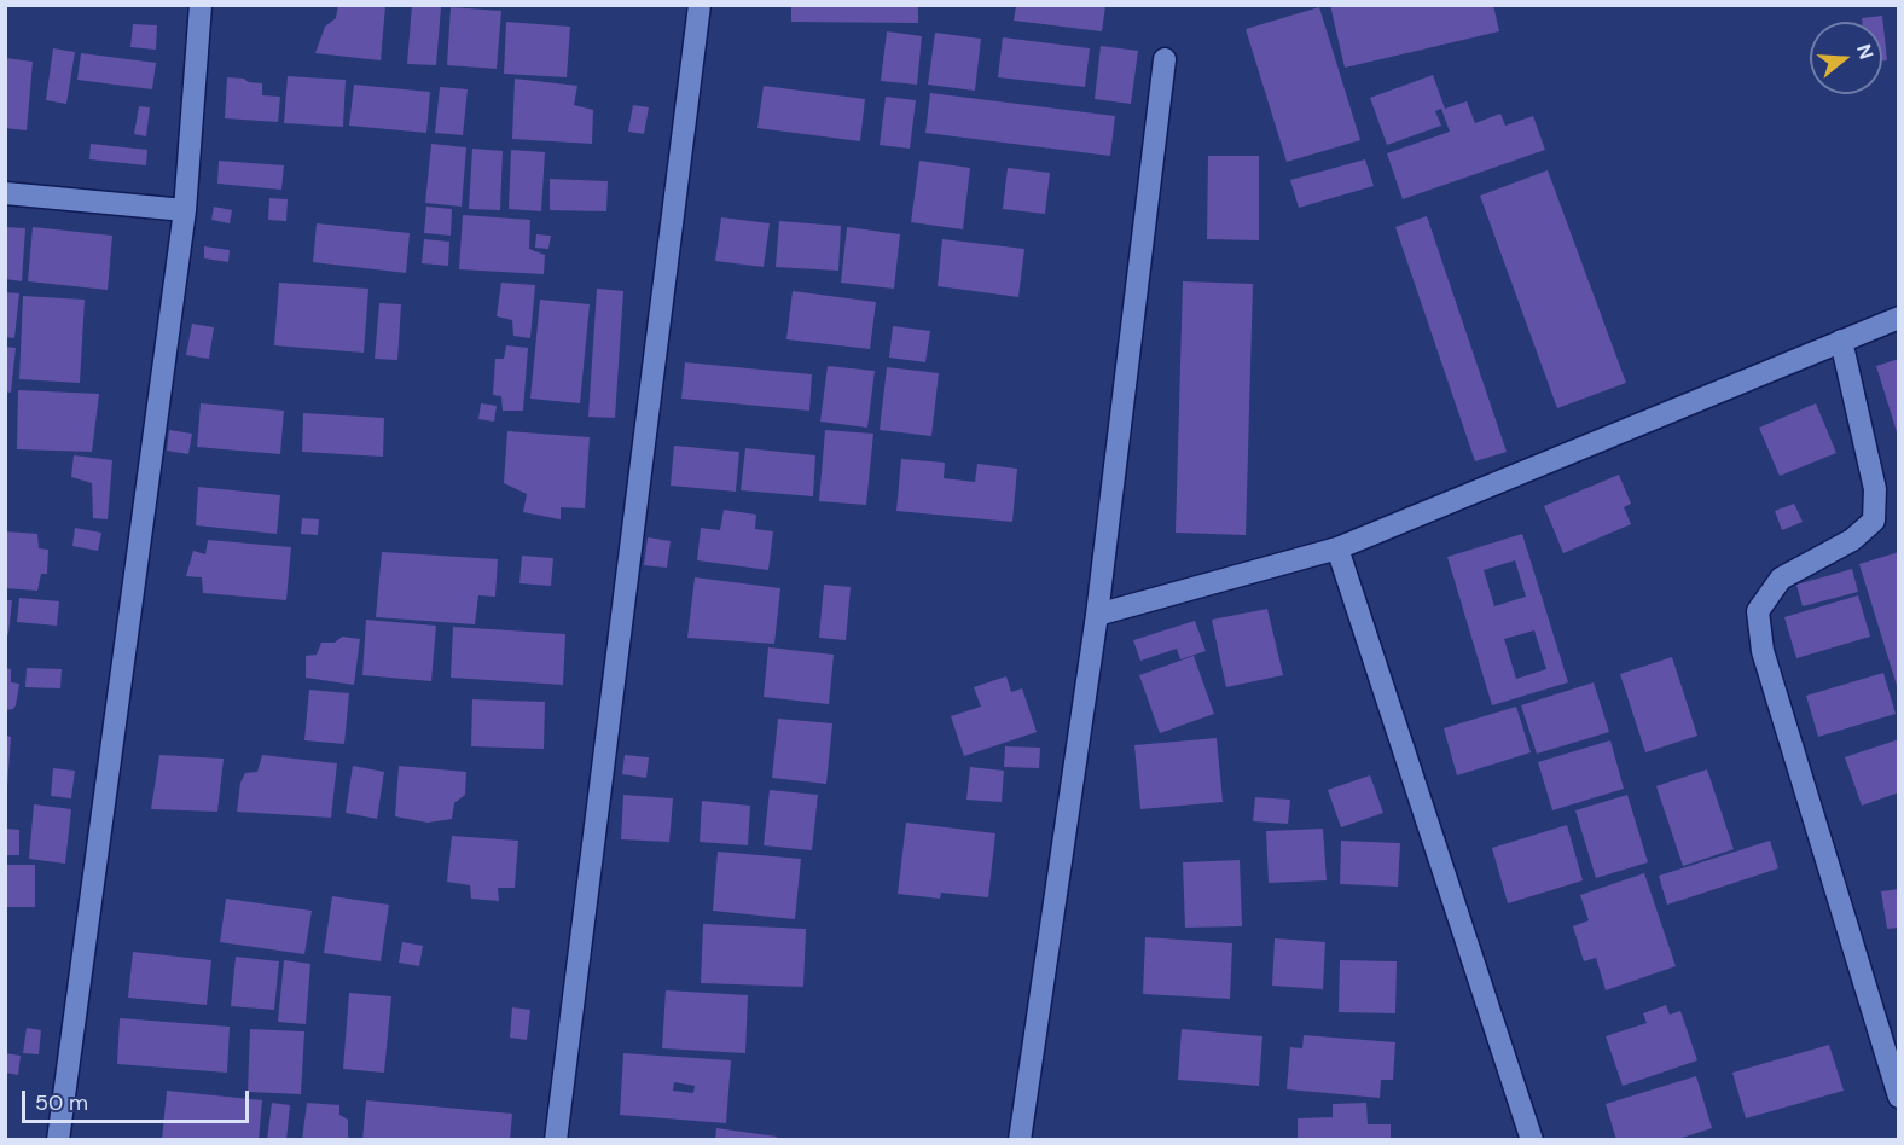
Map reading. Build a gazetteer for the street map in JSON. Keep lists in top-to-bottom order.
{
  "scale_bar": "50 m",
  "north": "right"
}
